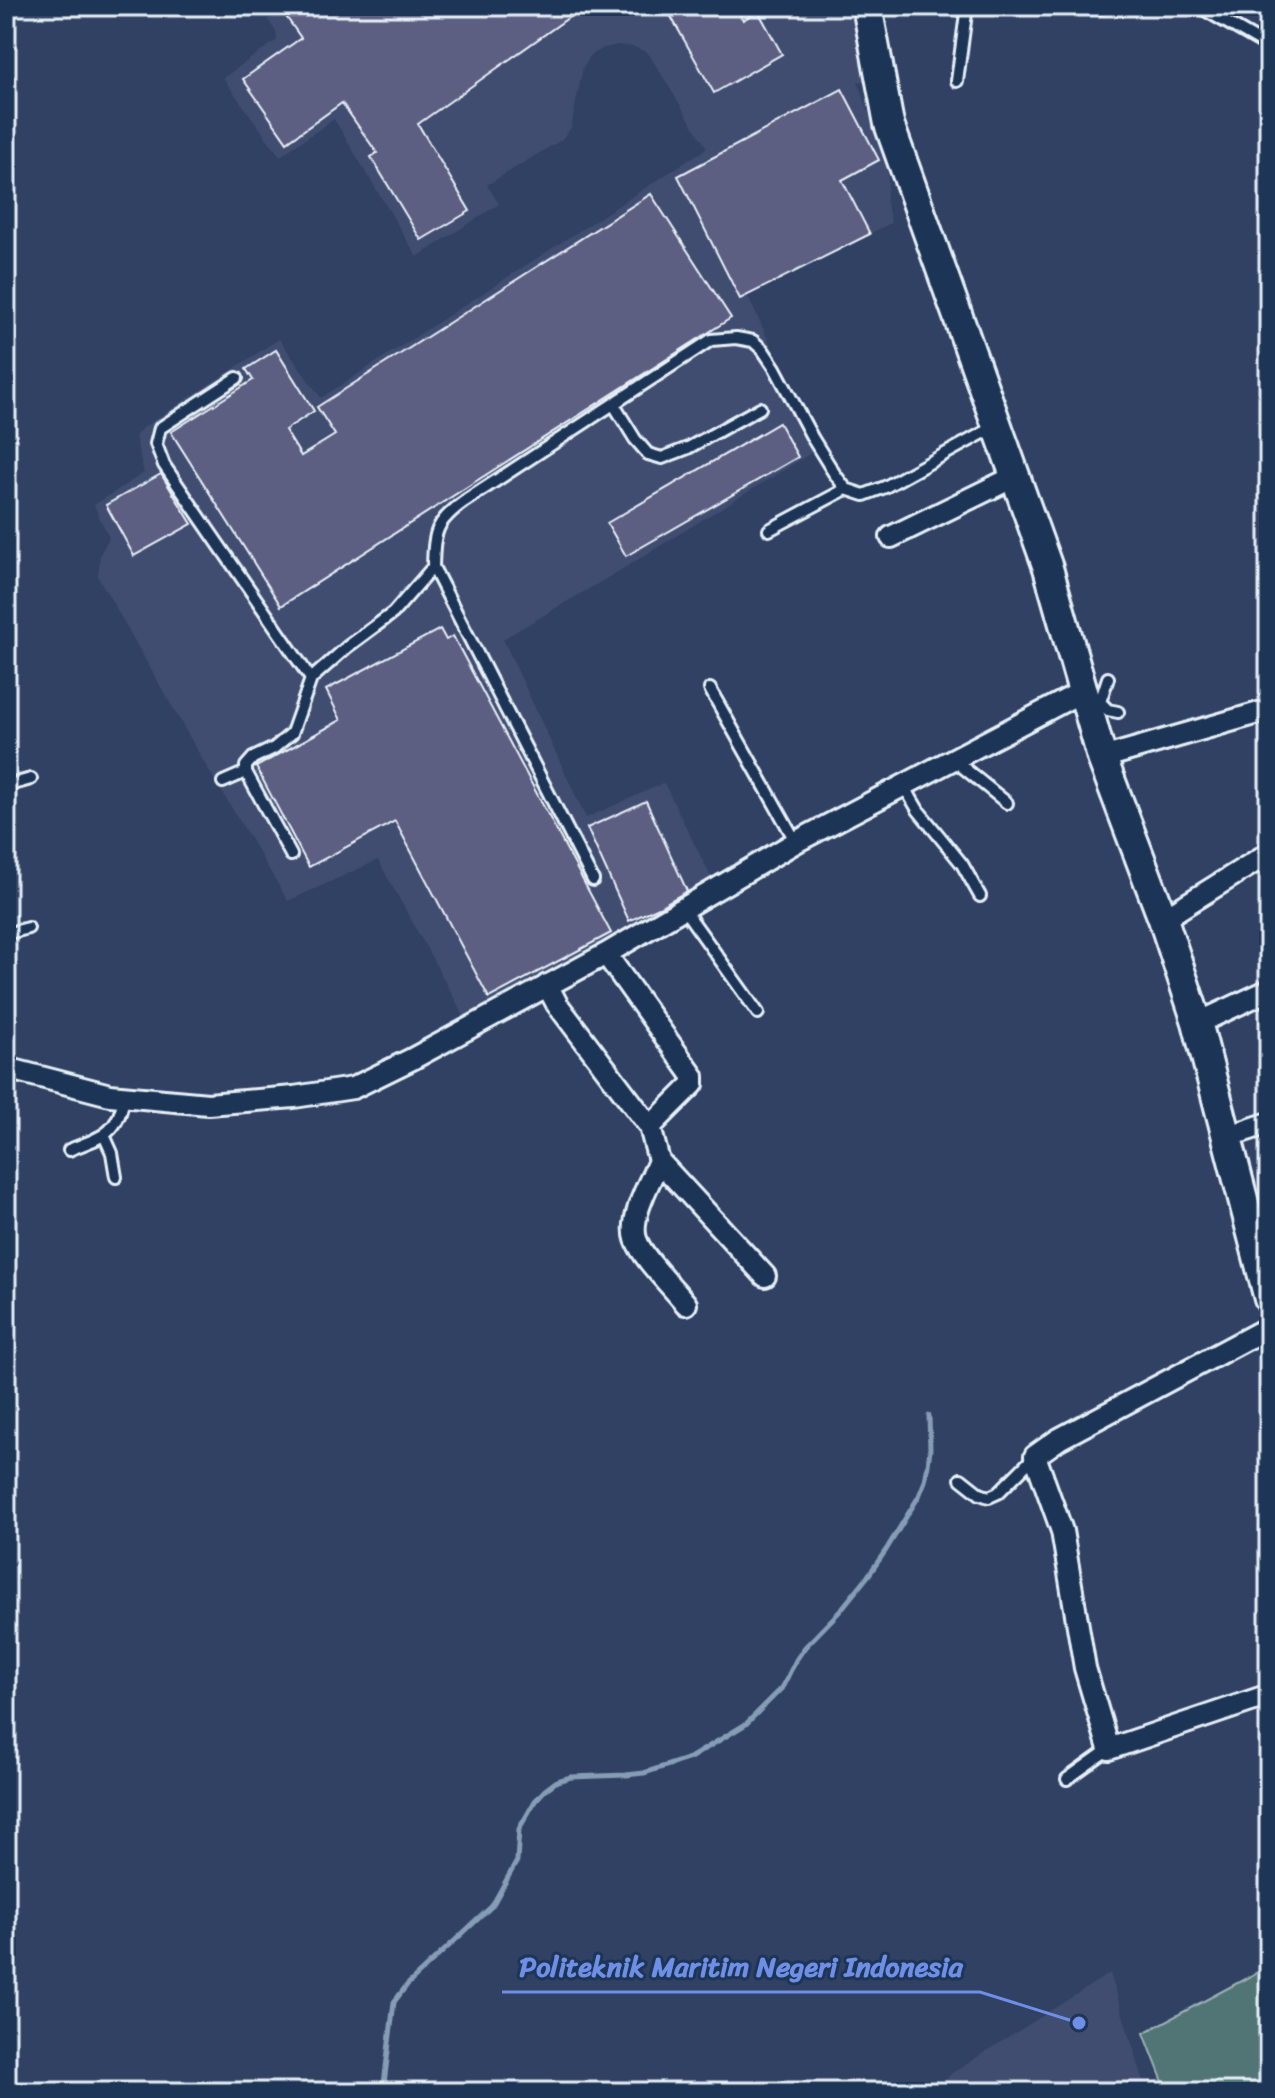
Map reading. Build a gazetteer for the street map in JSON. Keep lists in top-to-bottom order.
{
  "places": ["Politeknik Maritim Negeri Indonesia"]
}
